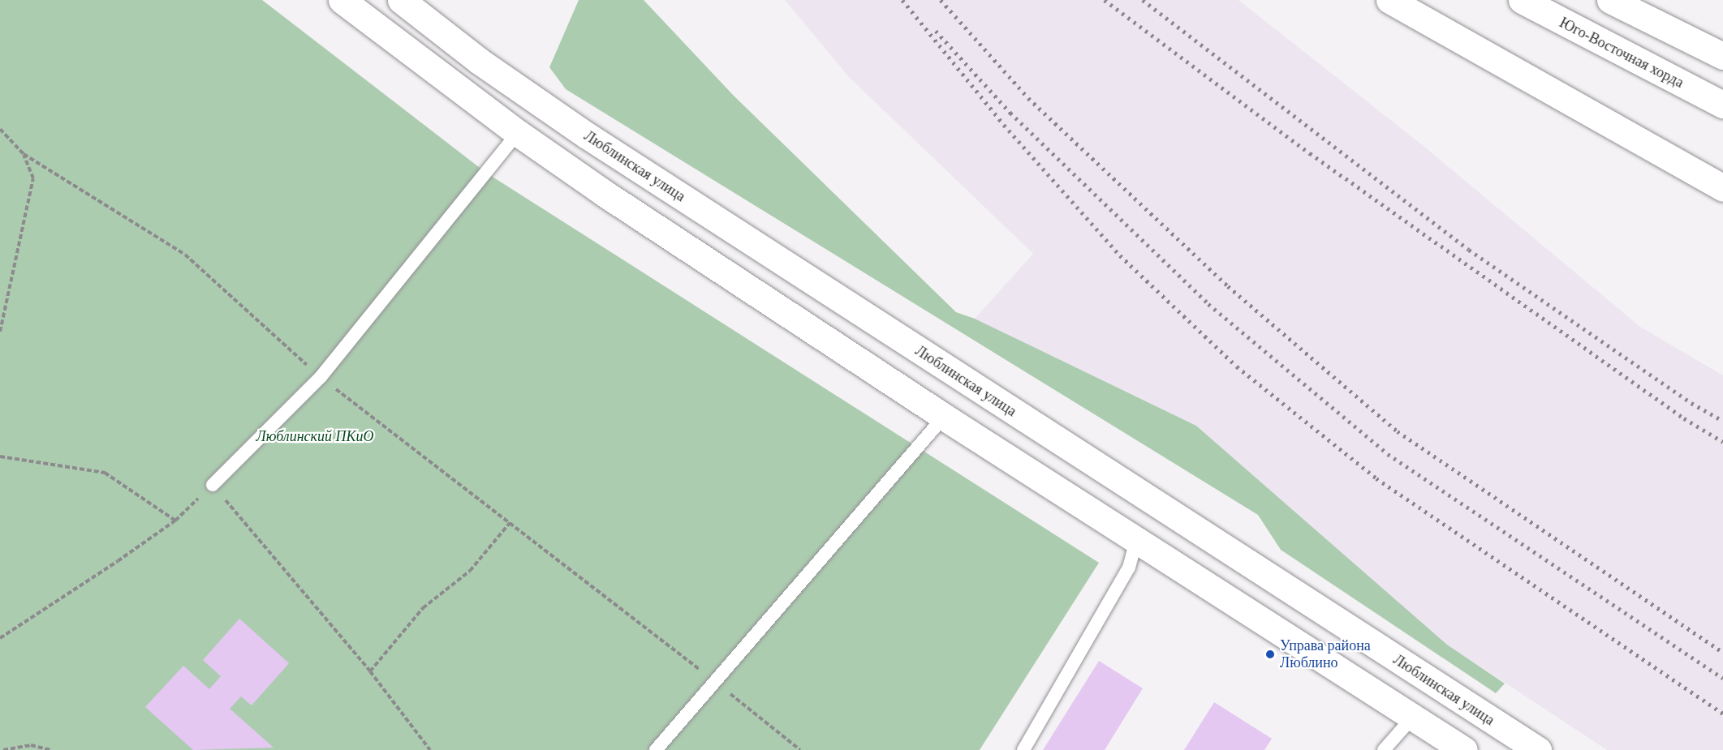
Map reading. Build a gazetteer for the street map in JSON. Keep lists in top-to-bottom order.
{
  "streets": {
    "main road": ["Юго-Восточная хорда", "Люблинская улица"]
  },
  "parks": ["Люблинский ПКиО"],
  "places": ["Управа района Люблино"]
}
